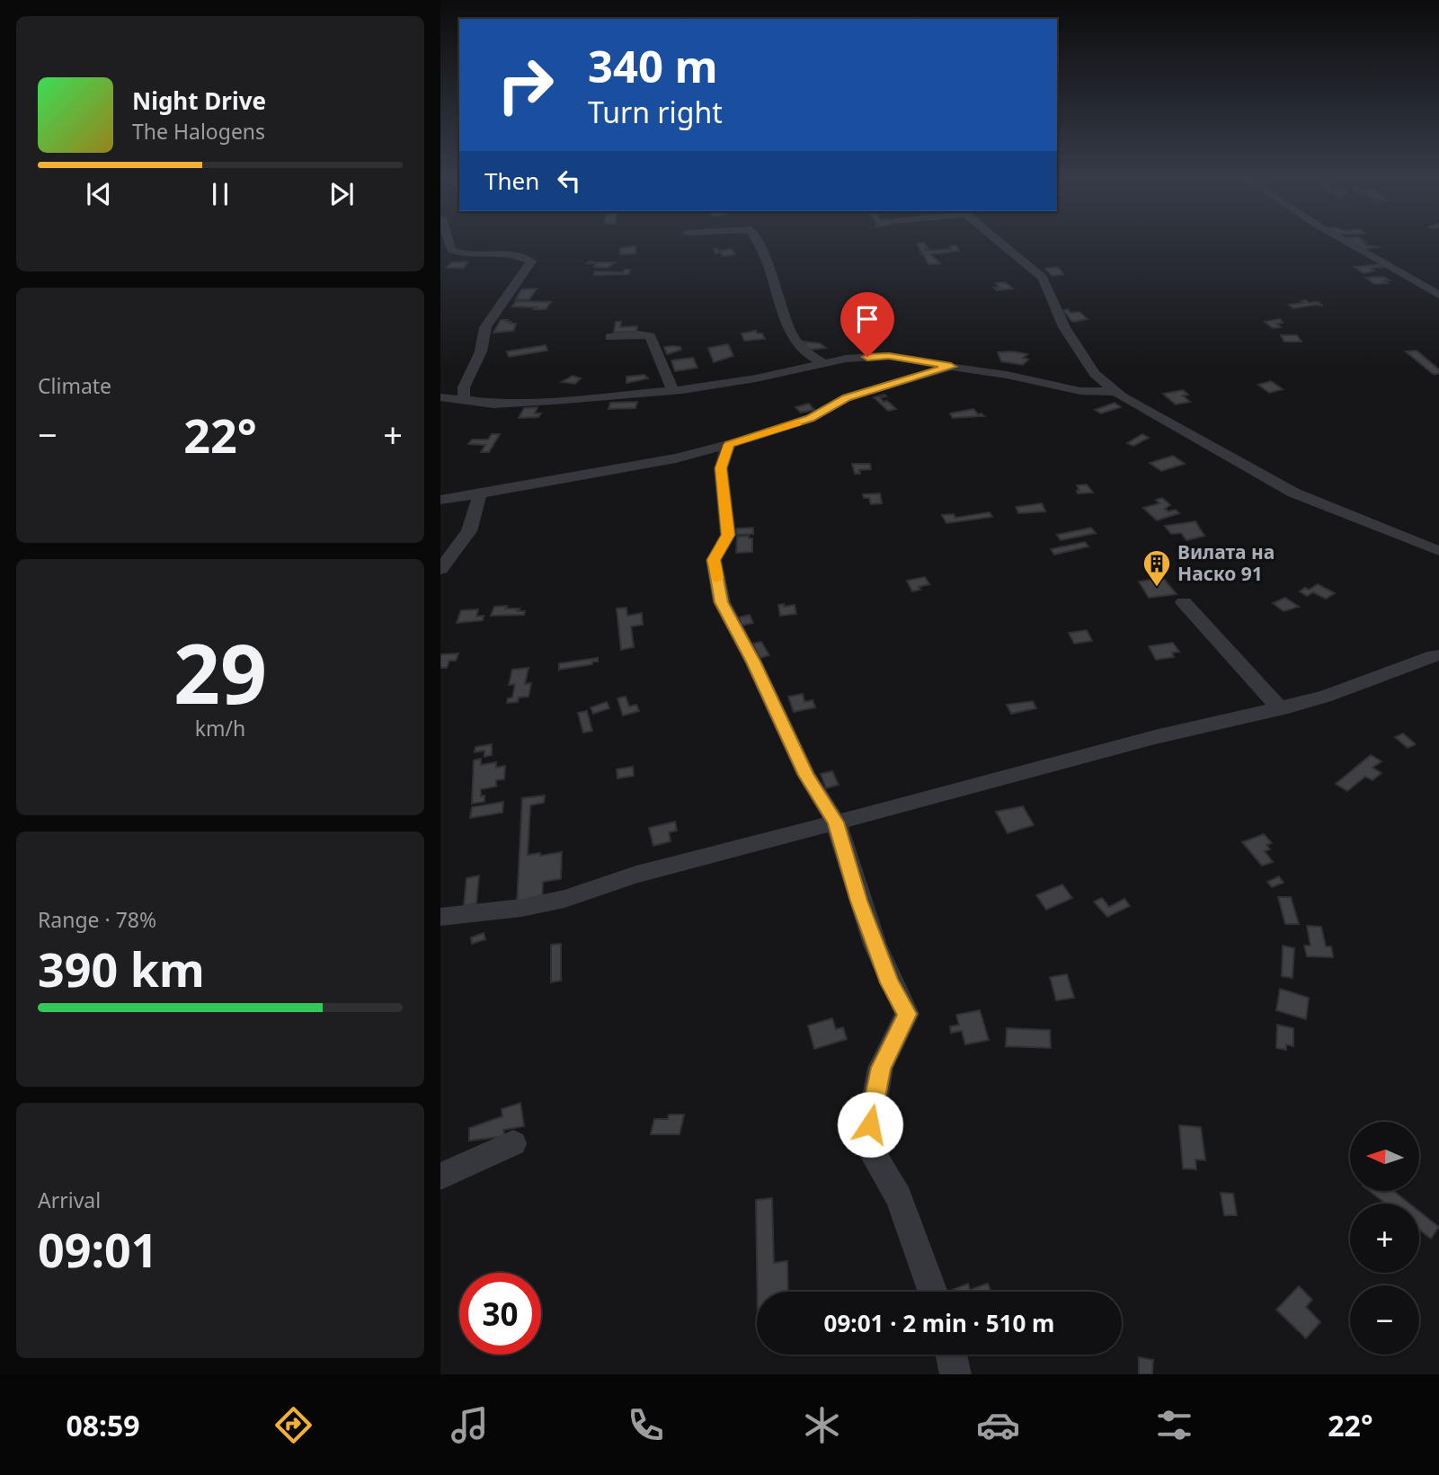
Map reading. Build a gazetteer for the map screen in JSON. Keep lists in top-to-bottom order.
{
  "places": {
    "building": ["Вилата на Наско 91"]
  },
  "north": "left",
  "page": {
    "turn": ["340 m", "Turn right"],
    "song": ["Night Drive", "The Halogens"],
    "then": "Then",
    "tile": [
      "Climate",
      ["29", "km/h"],
      ["Range · 78%", "390 km"],
      ["Arrival", "09:01"]
    ],
    "heat": ["−", "22°", "+"],
    "map_buttons": ["+", "−"],
    "limit": "30",
    "trip": "09:01 · 2 min · 510 m",
    "tabs": ["08:59", "22°"]
  }
}
